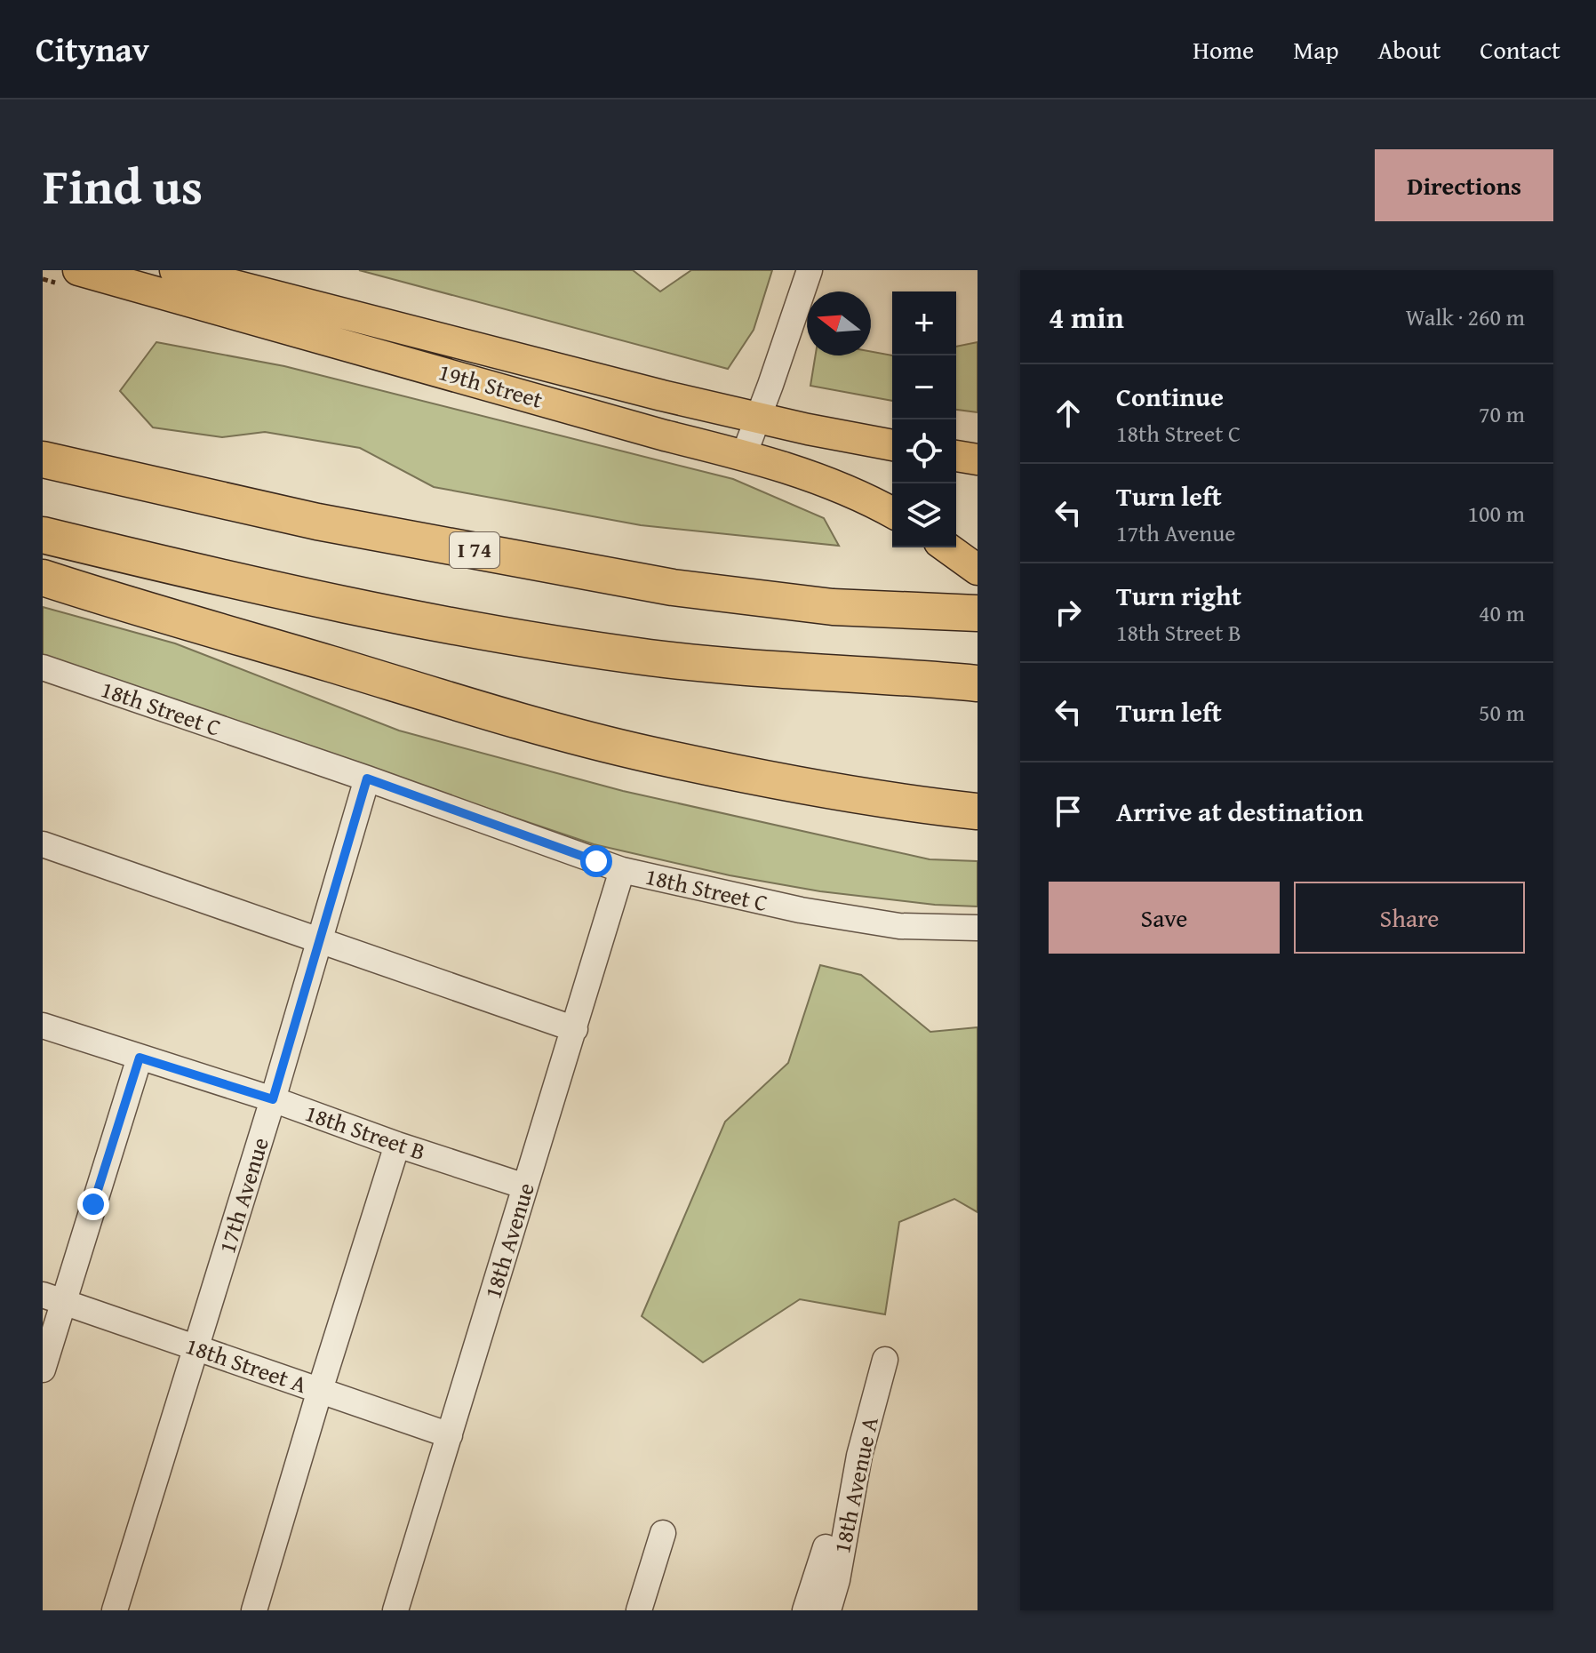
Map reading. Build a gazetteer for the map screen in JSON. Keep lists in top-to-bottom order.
{
  "streets": {
    "highway": ["I 74"],
    "main road": ["19th Street"],
    "street": [
      "18th Street C",
      "18th Street B",
      "17th Avenue",
      "18th Avenue",
      "18th Street A",
      "18th Avenue A"
    ]
  },
  "crossings": [
    ["18th Street C", "17th Avenue"],
    ["18th Street C", "18th Avenue"],
    ["18th Street B", "17th Avenue"],
    ["18th Street B", "18th Avenue"],
    ["17th Avenue", "18th Street A"],
    ["18th Avenue", "18th Street A"]
  ],
  "north": "left",
  "page": {
    "header": "Citynav",
    "nav": [
      "Home",
      "Map",
      "About",
      "Contact"
    ],
    "title": "Find us",
    "buttons": [
      "Directions",
      ["Save", "Share"]
    ],
    "heading": ["4 min", "Walk · 260 m"],
    "map_buttons": ["+", "−"],
    "list": [
      ["Continue", "18th Street C", "70 m"],
      ["Turn left", "17th Avenue", "100 m"],
      ["Turn right", "18th Street B", "40 m"],
      ["Turn left", "50 m"],
      "Arrive at destination"
    ]
  }
}
